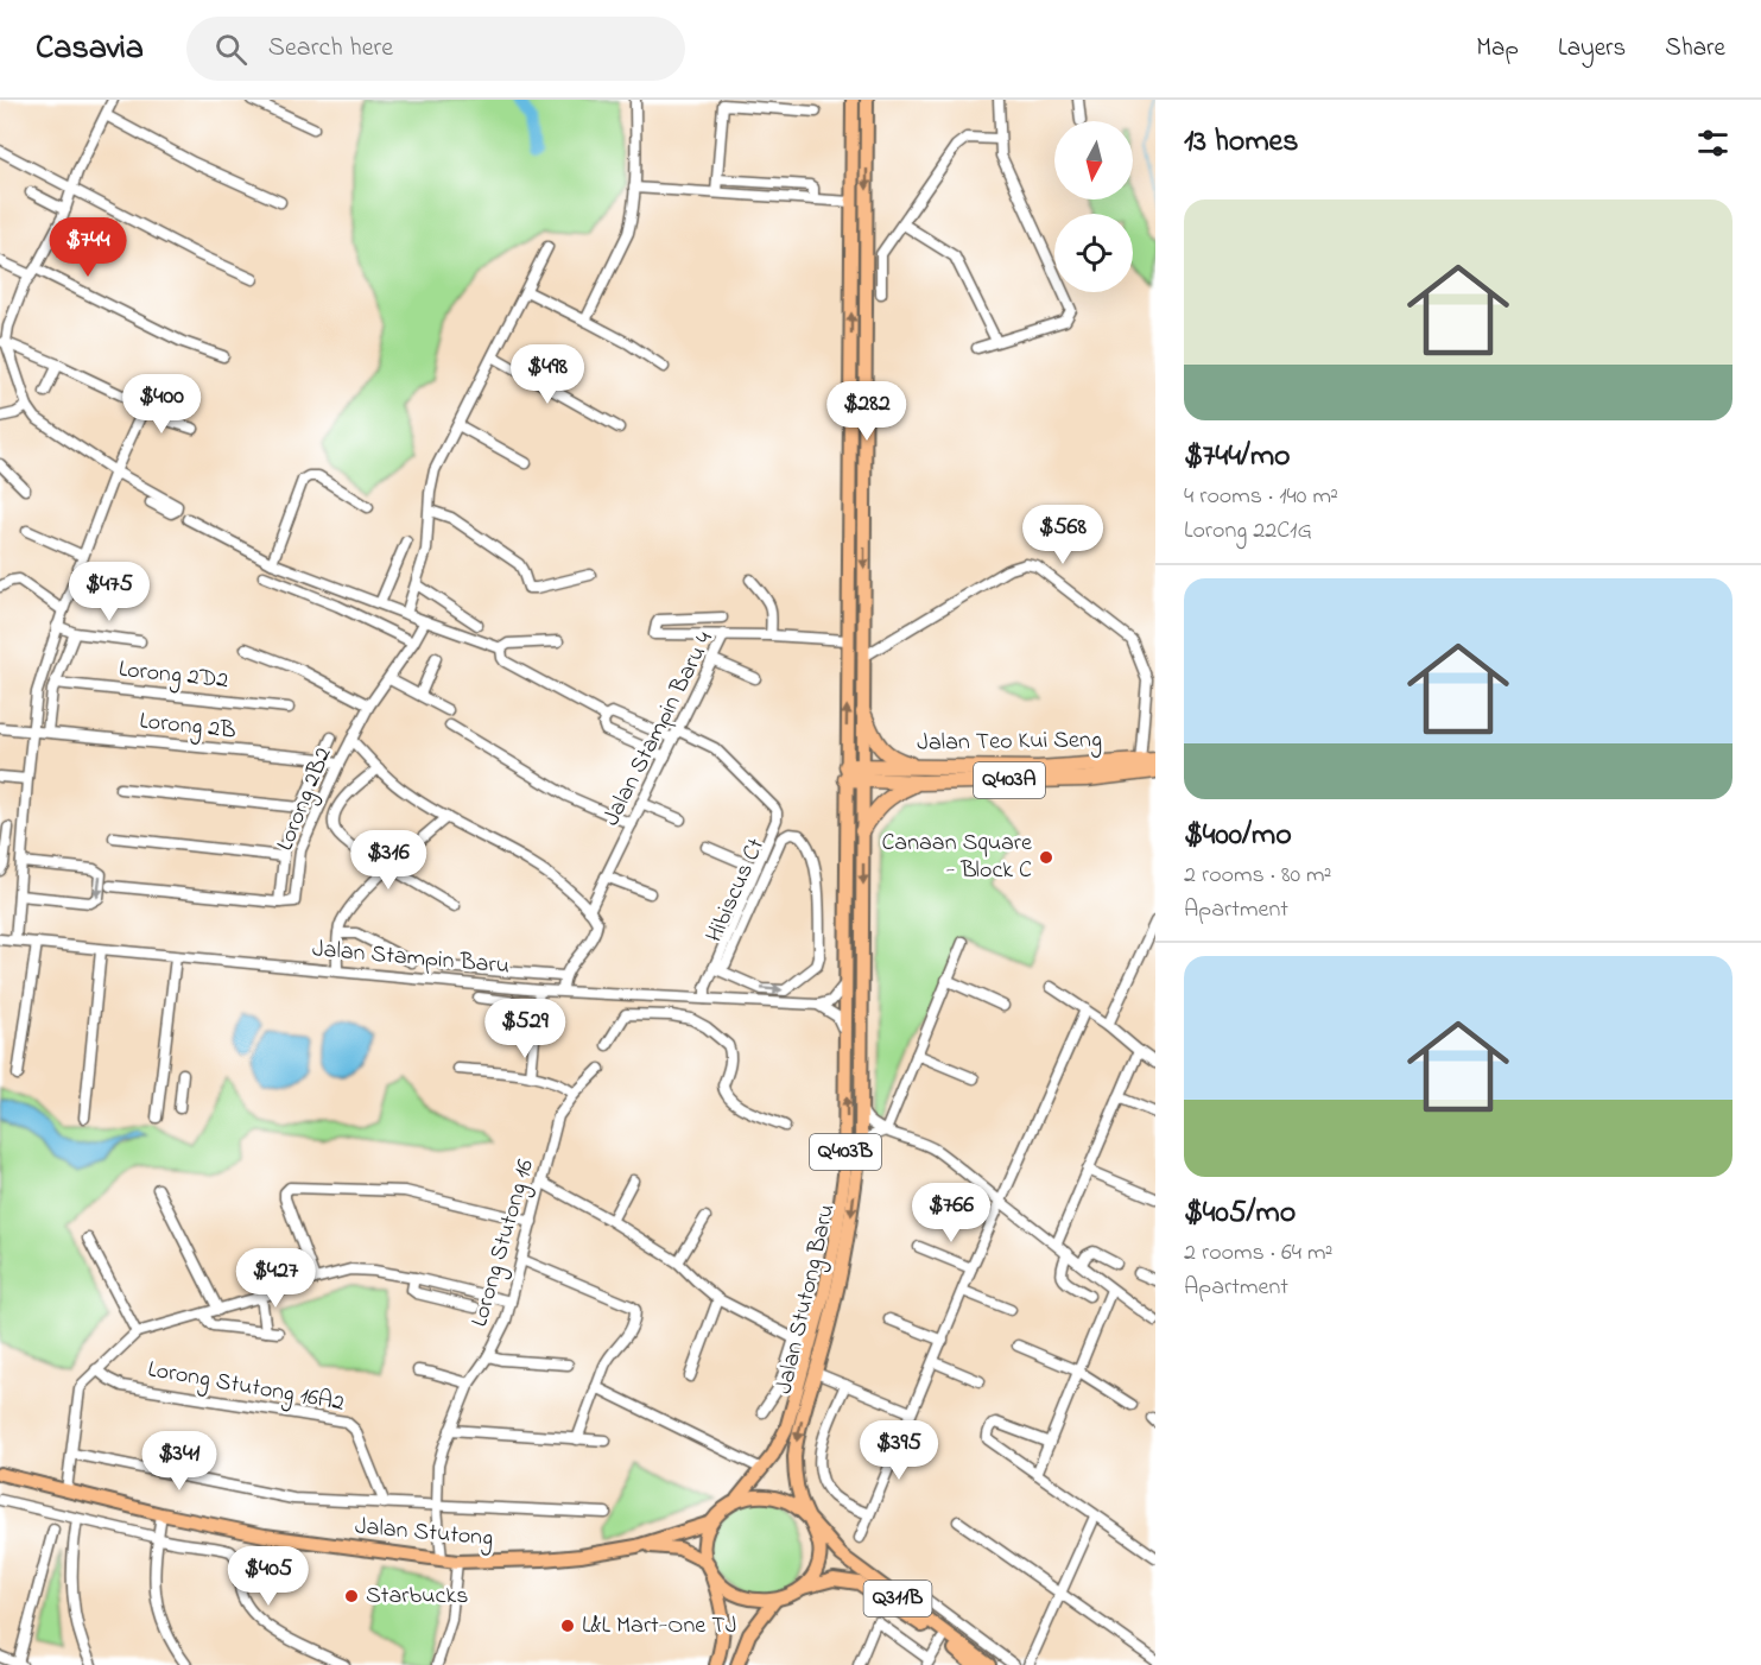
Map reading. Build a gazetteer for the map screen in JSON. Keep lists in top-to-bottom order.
{
  "streets": {
    "highway": ["Jalan Teo Kui Seng", "Q403A"],
    "main road": [
      "Q403B",
      "Jalan Stutong Baru",
      "Jalan Stutong",
      "Q311B"
    ],
    "street": [
      "Lorong 2D2",
      "Lorong 2B",
      "Jalan Stampin Baru 4",
      "Lorong 2B2",
      "Hibiscus Ct",
      "Jalan Stampin Baru",
      "Lorong Stutong 16",
      "Lorong Stutong 16A2"
    ]
  },
  "crossings": [
    ["Lorong 2B", "Lorong 2B2"],
    ["Jalan Stampin Baru 4", "Jalan Stutong Baru"],
    ["Jalan Teo Kui Seng", "Jalan Stutong Baru"],
    ["Lorong Stutong 16", "Jalan Stutong"],
    ["Jalan Stutong Baru", "Q311B"]
  ],
  "places": ["Canaan Square - Block C", "Starbucks", "L&L Mart-One TJ"],
  "north": "bottom",
  "page": {
    "header": "Casavia",
    "search": "Search here",
    "nav": ["Map", "Layers", "Share"],
    "heading": "13 homes",
    "list": [
      {
        "name": "$744/mo",
        "note": "4 rooms · 140 m² · Lorong 22C1G"
      },
      {
        "name": "$400/mo",
        "note": "2 rooms · 80 m² · Apartment"
      },
      {
        "name": "$405/mo",
        "note": "2 rooms · 64 m² · Apartment"
      }
    ],
    "price": [
      "$744",
      "$498",
      "$400",
      "$282",
      "$568",
      "$475",
      "$316",
      "$529",
      "$766",
      "$427",
      "$395",
      "$341",
      "$405"
    ]
  }
}
